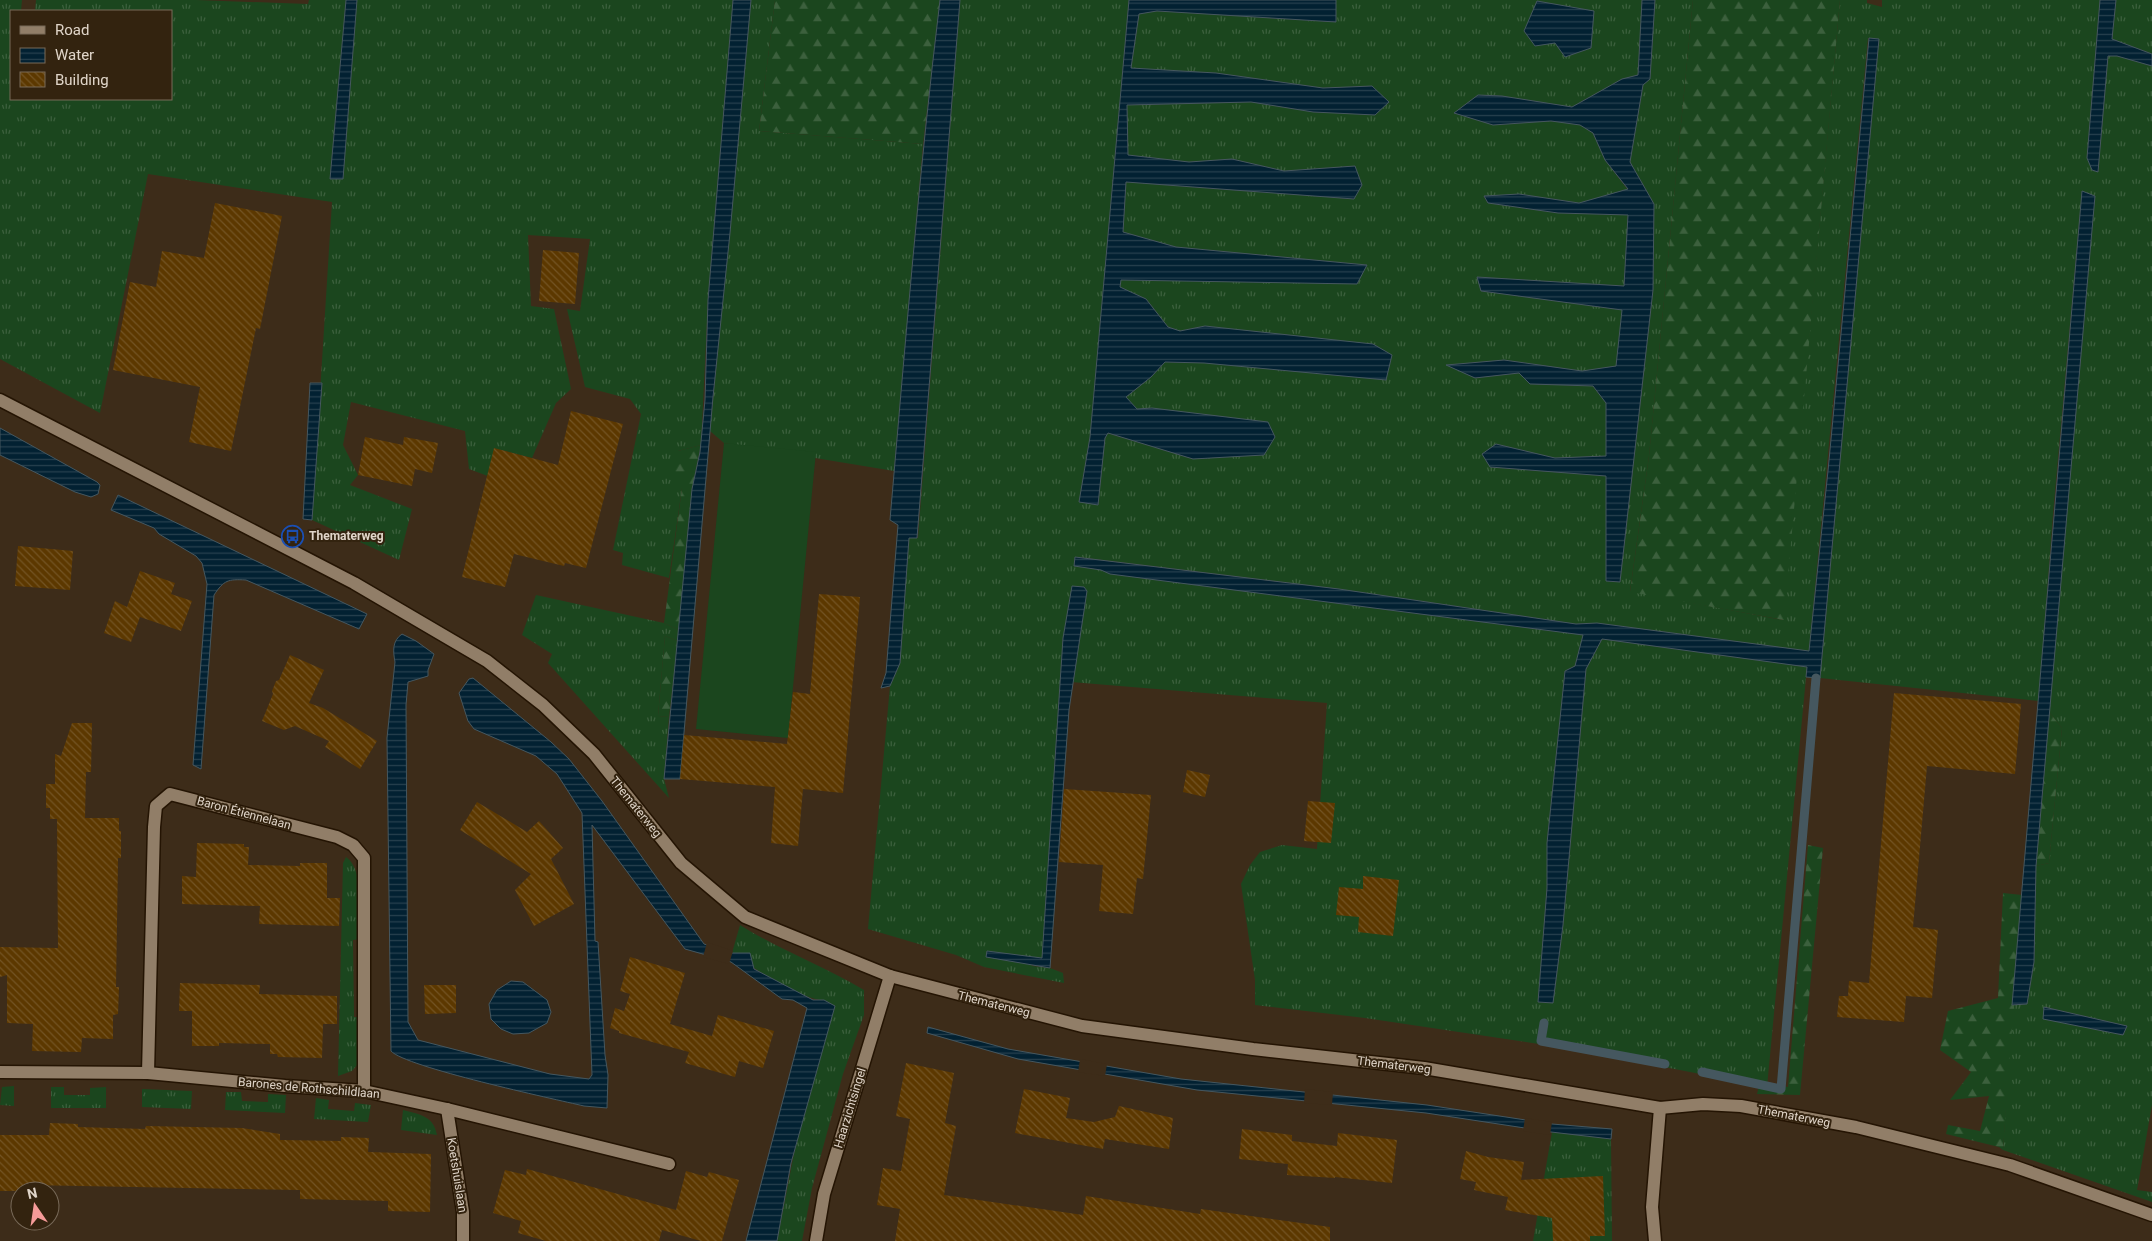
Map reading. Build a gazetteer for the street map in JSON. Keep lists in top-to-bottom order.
{
  "streets": {
    "street": [
      "Thematerweg",
      "Baron Étiennelaan",
      "Barones de Rothschildlaan",
      "Haarzichtsingel",
      "Koetshuislaan"
    ]
  },
  "crossings": [
    ["Thematerweg", "Haarzichtsingel"],
    ["Baron Étiennelaan", "Barones de Rothschildlaan"],
    ["Barones de Rothschildlaan", "Koetshuislaan"]
  ],
  "places": {
    "bus stop": ["Thematerweg"]
  },
  "legend": ["Road", "Water", "Building"],
  "north": "top"
}
